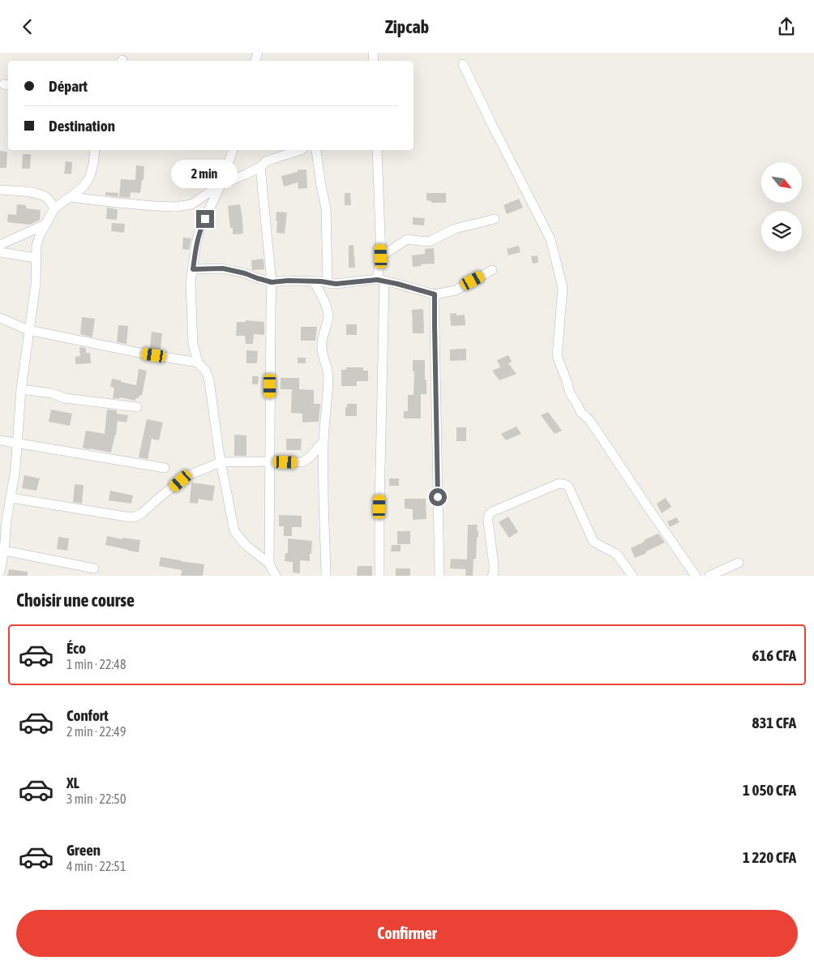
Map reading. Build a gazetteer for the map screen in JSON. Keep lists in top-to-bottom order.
{
  "north": "bottom right",
  "page": {
    "header": "Zipcab",
    "banner": ["Départ", "Destination"],
    "bubble": "2 min",
    "heading": "Choisir une course",
    "list": [
      {
        "name": "Éco",
        "note": "1 min · 22:48",
        "value": "616 CFA"
      },
      {
        "name": "Confort",
        "note": "2 min · 22:49",
        "value": "831 CFA"
      },
      {
        "name": "XL",
        "note": "3 min · 22:50",
        "value": "1 050 CFA"
      },
      {
        "name": "Green",
        "note": "4 min · 22:51",
        "value": "1 220 CFA"
      }
    ],
    "buttons": "Confirmer"
  }
}
